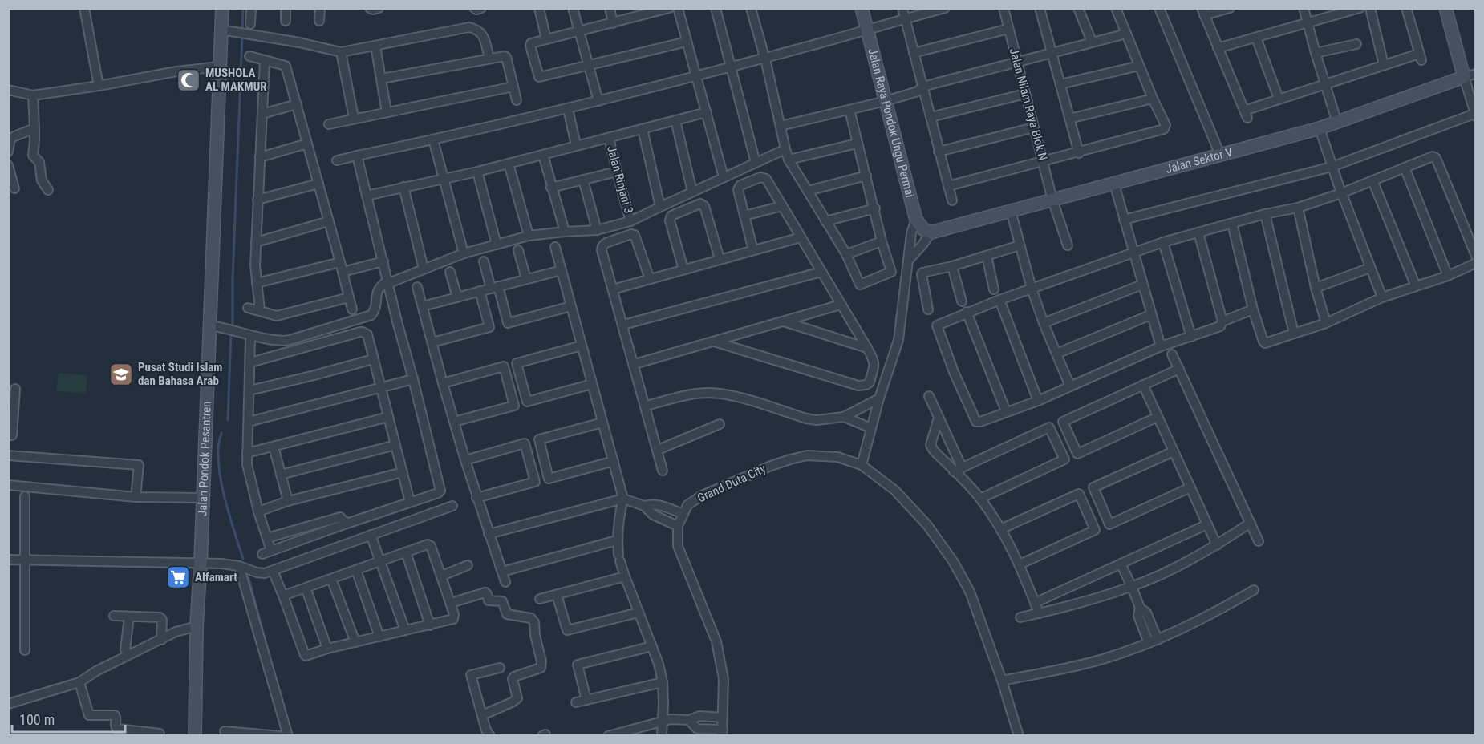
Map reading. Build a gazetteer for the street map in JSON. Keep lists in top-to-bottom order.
{
  "streets": {
    "street": [
      "Jalan Nilam Raya Blok N",
      "Jalan Raya Pondok Ungu Permai",
      "Jalan Sektor V",
      "Jalan Rinjani 3",
      "Jalan Pondok Pesantren",
      "Grand Duta City"
    ]
  },
  "crossings": [
    ["Jalan Nilam Raya Blok N", "Jalan Sektor V"]
  ],
  "places": {
    "mosque": ["MUSHOLA AL MAKMUR"],
    "school or university": ["Pusat Studi Islam dan Bahasa Arab"],
    "supermarket": ["Alfamart"]
  },
  "scale_bar": "100 m"
}
